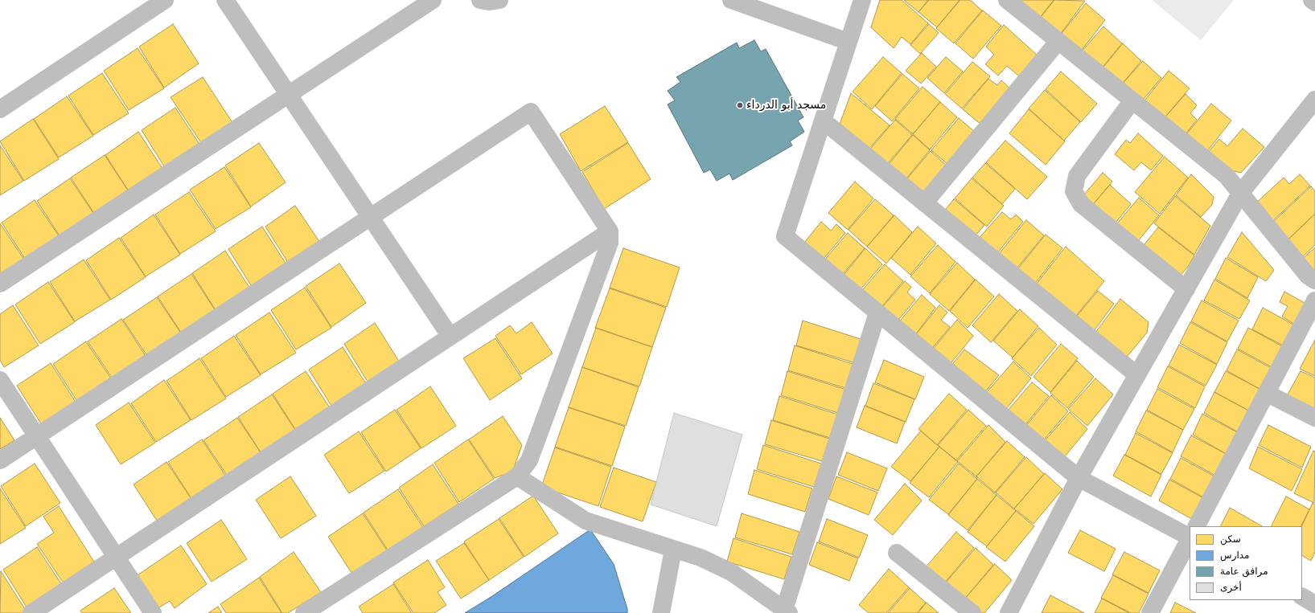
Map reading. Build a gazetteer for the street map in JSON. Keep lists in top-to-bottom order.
{
  "places": ["مسجد أبو الدرداء"],
  "legend": [
    "سكن",
    "مدارس",
    "مرافق عامة",
    "أخرى"
  ]
}
